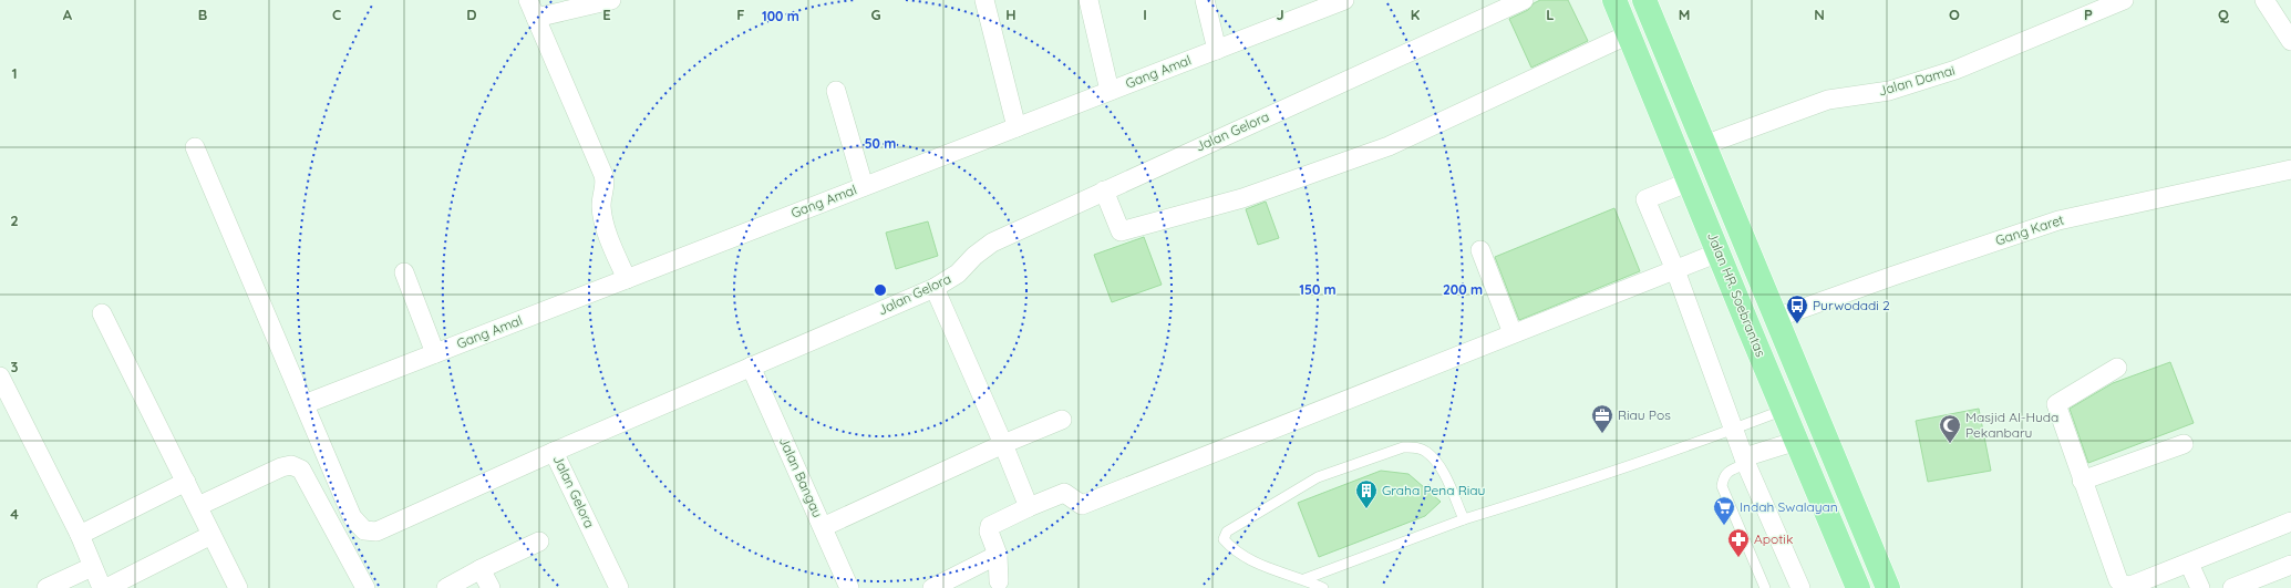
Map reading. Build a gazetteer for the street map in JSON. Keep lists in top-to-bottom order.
{
  "streets": {
    "main road": ["Jalan HR. Soebrantas"],
    "street": [
      "Gang Amal",
      "Jalan Damai",
      "Jalan Gelora",
      "Gang Karet",
      "Jalan Bangau"
    ]
  },
  "crossings": [
    ["Jalan Damai", "Jalan HR. Soebrantas"],
    ["Jalan Gelora", "Jalan Bangau"],
    ["Gang Karet", "Jalan HR. Soebrantas"]
  ],
  "places": {
    "bus stop": ["Purwodadi 2"],
    "office": ["Riau Pos"],
    "mosque": ["Masjid Al-Huda Pekanbaru"],
    "building": ["Graha Pena Riau"],
    "supermarket": ["Indah Swalayan"],
    "pharmacy": ["Apotik"]
  },
  "grid": {
    "columns": [
      "A",
      "B",
      "C",
      "D",
      "E",
      "F",
      "G",
      "H",
      "I",
      "J",
      "K",
      "L",
      "M",
      "N",
      "O",
      "P",
      "Q"
    ],
    "rows": [
      "1",
      "2",
      "3",
      "4"
    ]
  },
  "rings": [
    "100 m",
    "50 m",
    "150 m",
    "200 m"
  ]
}
